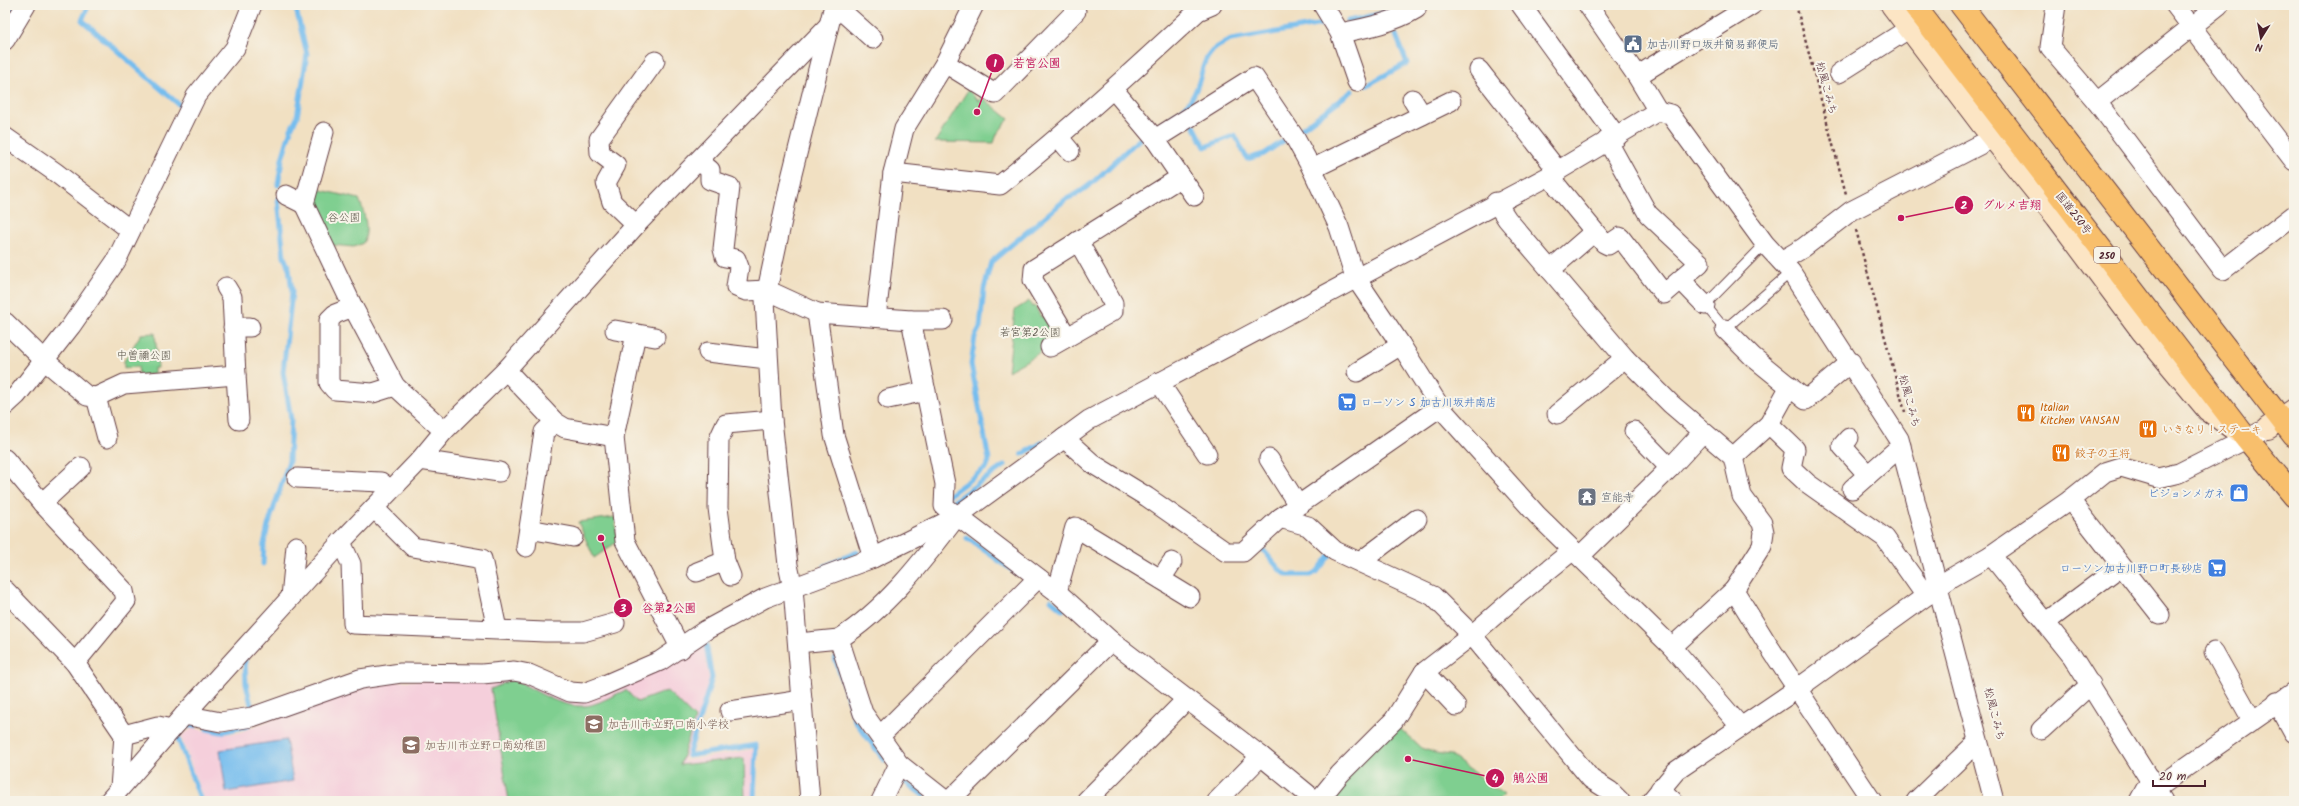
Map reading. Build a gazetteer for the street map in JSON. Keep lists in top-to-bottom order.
{
  "streets": {
    "highway": ["国道250号", "250"],
    "path": ["松風こみち"]
  },
  "parks": ["谷公園", "若宮第2公園", "中曽禰公園"],
  "places": {
    "public building": ["加古川野口坂井簡易郵便局"],
    "other": [
      "若宮公園",
      "グルメ吉翔",
      "谷第2公園",
      "鵤公園"
    ],
    "supermarket": ["ローソン S 加古川坂井南店", "ローソン加古川野口町長砂店"],
    "restaurant": ["Italian Kitchen VANSAN", "いきなり！ステーキ", "餃子の王将"],
    "shop": ["ビジョンメガネ"],
    "temple": ["宣能寺"],
    "school or university": ["加古川市立野口南小学校", "加古川市立野口南幼稚園"]
  },
  "scale_bar": "20 m",
  "north": "bottom"
}
